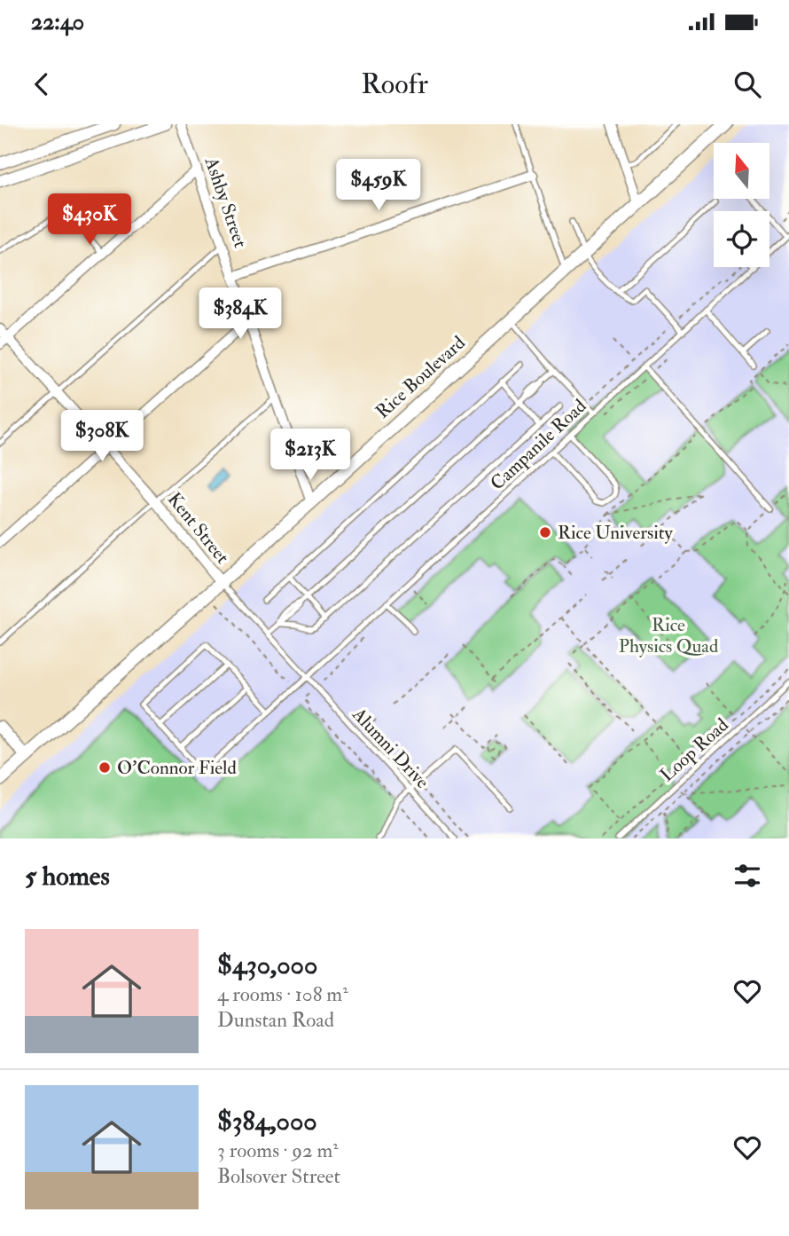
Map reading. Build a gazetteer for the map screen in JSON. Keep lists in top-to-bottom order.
{
  "streets": {
    "main road": ["Rice Boulevard"],
    "street": ["Ashby Street", "Kent Street"],
    "lane": ["Campanile Road", "Alumni Drive", "Loop Road"]
  },
  "crossings": [
    ["Ashby Street", "Rice Boulevard"],
    ["Rice Boulevard", "Kent Street"],
    ["Rice Boulevard", "Alumni Drive"],
    ["Campanile Road", "Alumni Drive"],
    ["Kent Street", "Alumni Drive"]
  ],
  "parks": ["Rice Physics Quad"],
  "places": ["Rice University", "O'Connor Field"],
  "north": "top",
  "page": {
    "status": "22:40",
    "header": "Roofr",
    "price": [
      "$459K",
      "$430K",
      "$384K",
      "$308K",
      "$213K"
    ],
    "heading": "5 homes",
    "list": [
      {
        "name": "$430,000",
        "note": "4 rooms · 108 m² · Dunstan Road"
      },
      {
        "name": "$384,000",
        "note": "3 rooms · 92 m² · Bolsover Street"
      }
    ]
  }
}
